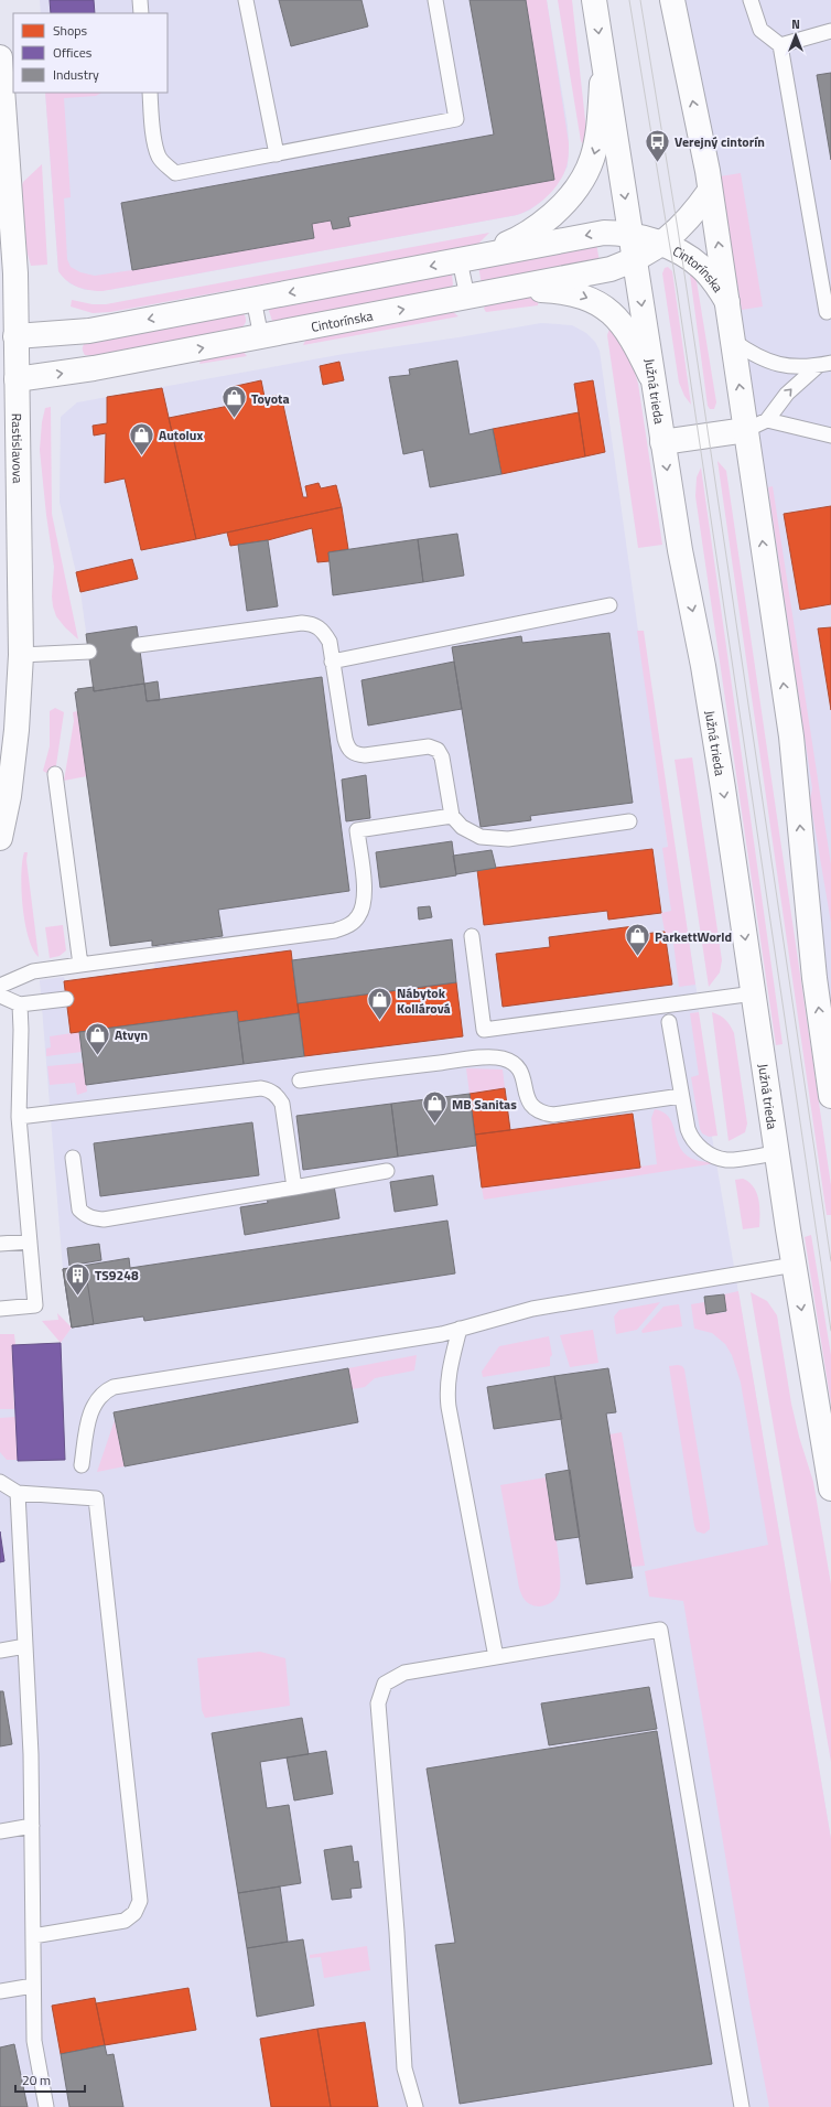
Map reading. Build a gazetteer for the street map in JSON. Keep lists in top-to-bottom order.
{
  "streets": {
    "street": ["Cintorínska", "Južná trieda", "Rastislavova"]
  },
  "crossings": [
    ["Cintorínska", "Južná trieda"],
    ["Cintorínska", "Rastislavova"]
  ],
  "places": {
    "bus stop": ["Verejný cintorín"],
    "shop": [
      "Toyota",
      "Autolux",
      "ParkettWorld",
      "Nábytok Kollárová",
      "Atvyn",
      "MB Sanitas"
    ],
    "building": ["TS9248"]
  },
  "legend": ["Shops", "Offices", "Industry"],
  "scale_bar": "20 m",
  "north": "top"
}
